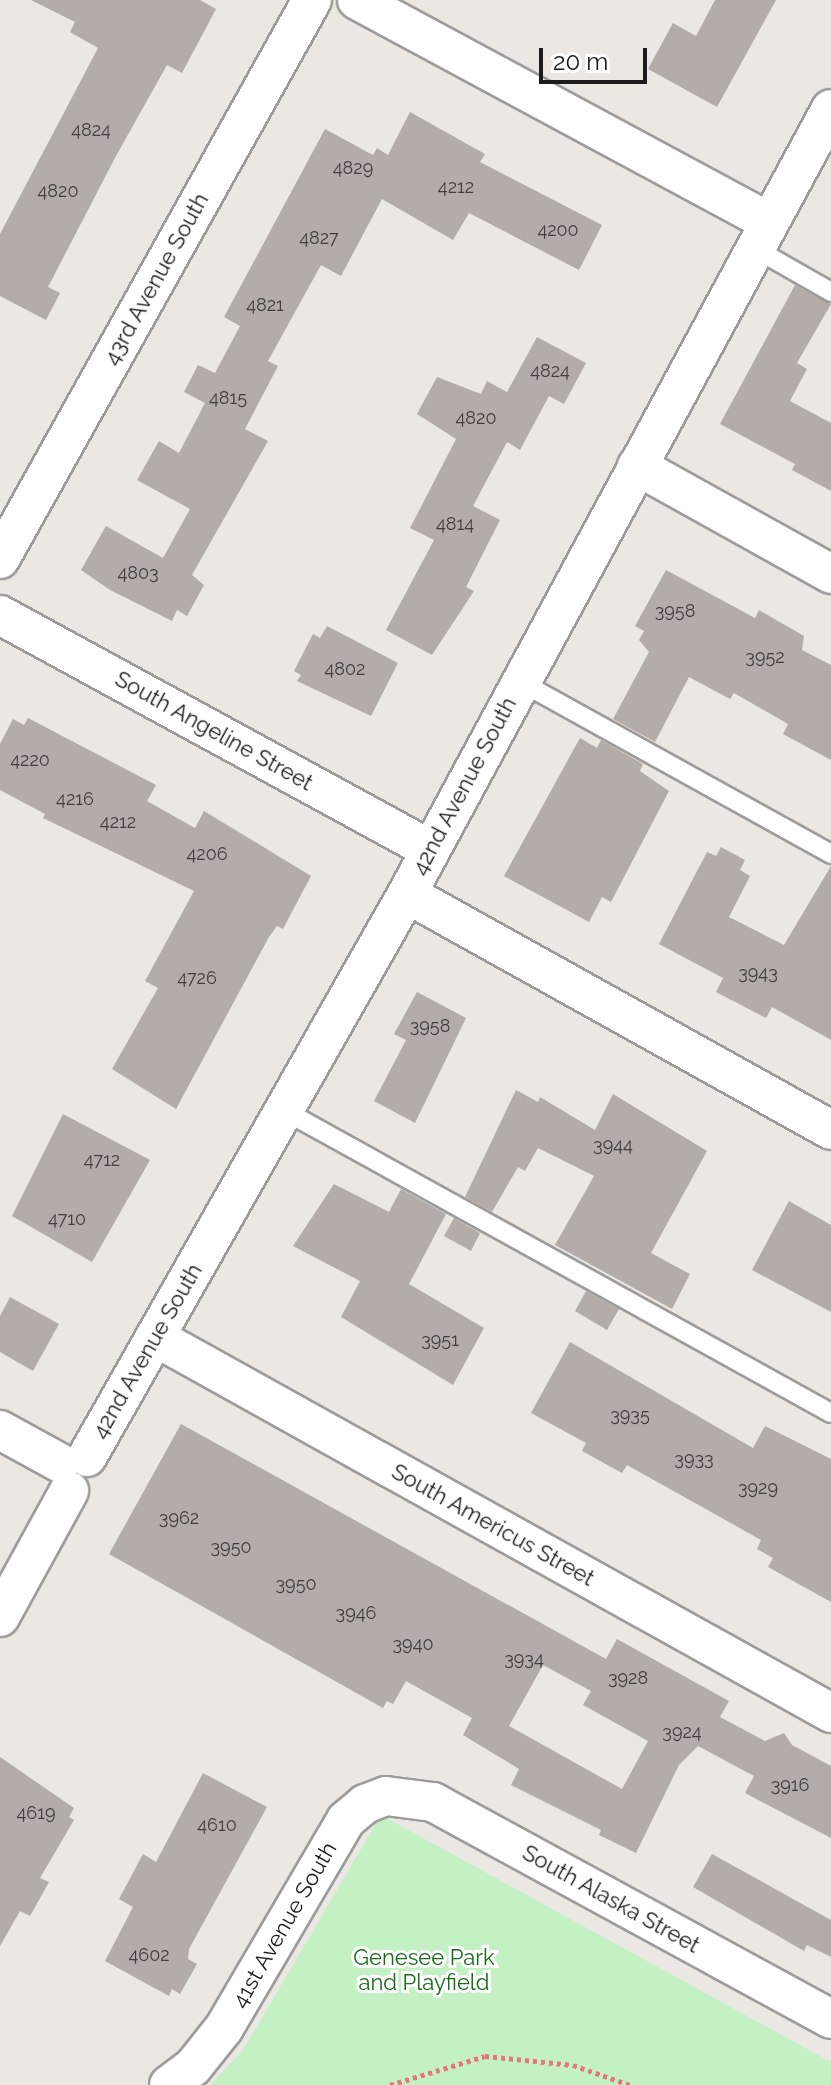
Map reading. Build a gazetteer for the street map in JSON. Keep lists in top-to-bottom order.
{
  "streets": {
    "street": [
      "43rd Avenue South",
      "South Angeline Street",
      "42nd Avenue South",
      "South Americus Street",
      "South Alaska Street",
      "41st Avenue South"
    ]
  },
  "crossings": [
    ["South Angeline Street", "42nd Avenue South"],
    ["42nd Avenue South", "South Americus Street"],
    ["South Alaska Street", "41st Avenue South"]
  ],
  "parks": ["Genesee Park and Playfield"],
  "house_numbers": [
    "4824",
    "4829",
    "4212",
    "4820",
    "4200",
    "4827",
    "4821",
    "4824",
    "4815",
    "4820",
    "4814",
    "4803",
    "3958",
    "3952",
    "4802",
    "4220",
    "4216",
    "4212",
    "4206",
    "3943",
    "4726",
    "3958",
    "3944",
    "4712",
    "4710",
    "3951",
    "3935",
    "3933",
    "3929",
    "3962",
    "3950",
    "3950",
    "3946",
    "3940",
    "3934",
    "3928",
    "3924",
    "3916",
    "4619",
    "4610",
    "4602"
  ],
  "scale_bar": "20 m"
}
